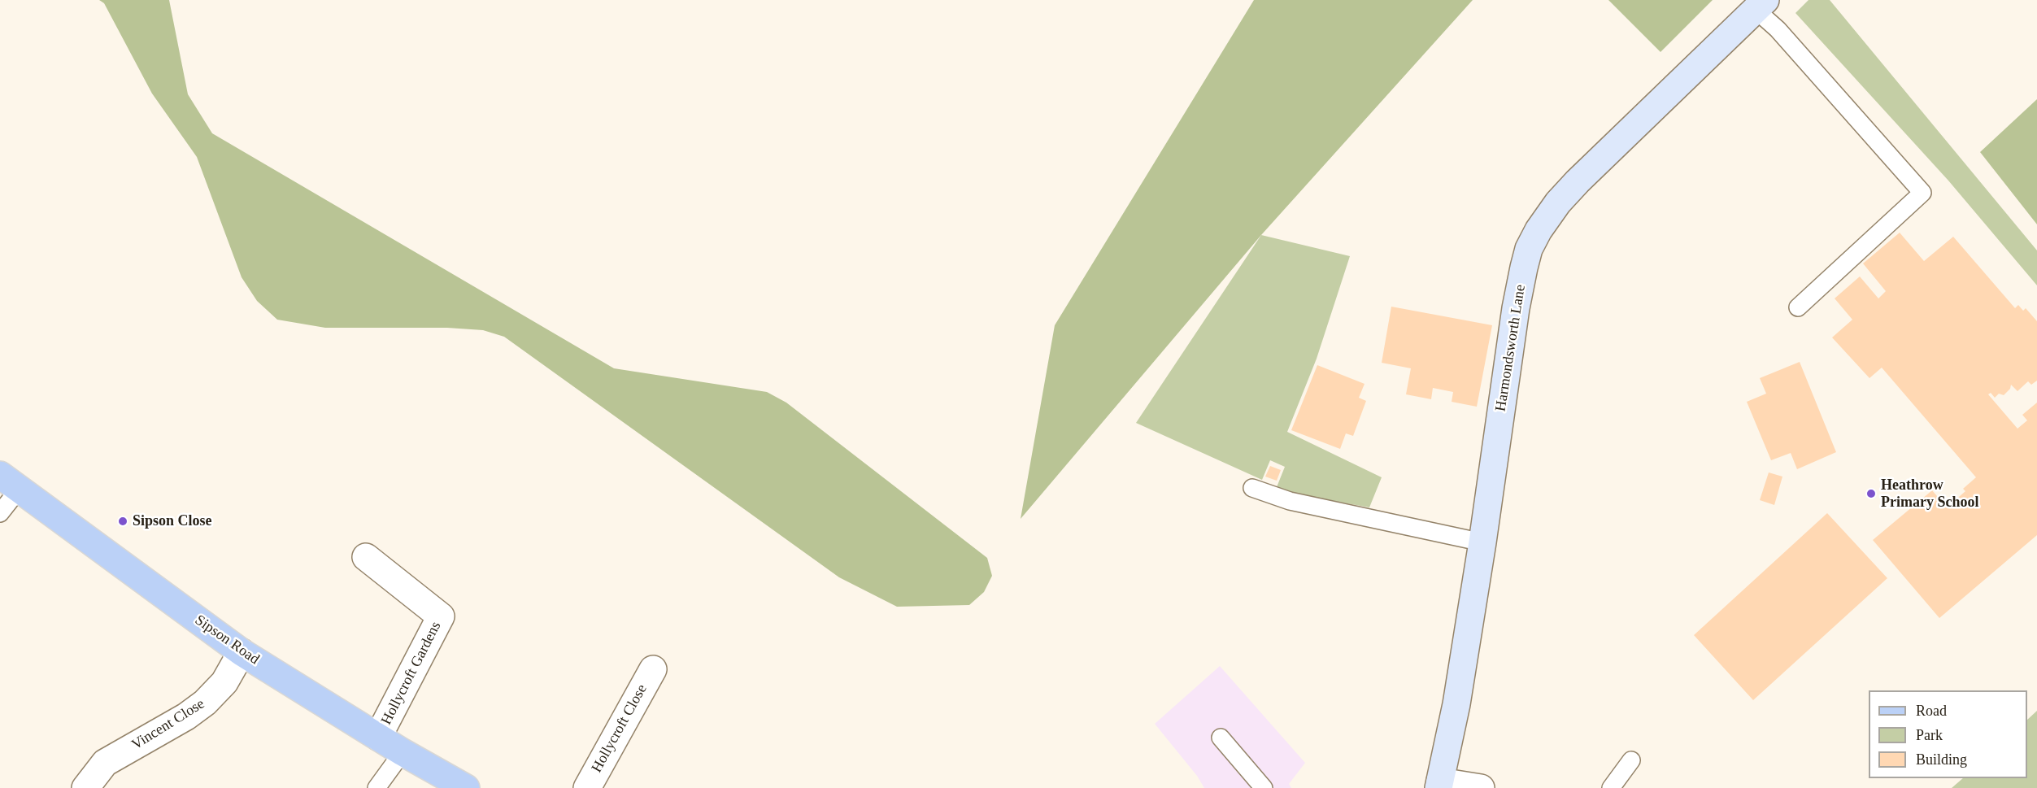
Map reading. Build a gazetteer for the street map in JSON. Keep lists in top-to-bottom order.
{
  "streets": {
    "main road": ["Sipson Road"],
    "street": [
      "Harmondsworth Lane",
      "Hollycroft Gardens",
      "Vincent Close",
      "Hollycroft Close"
    ]
  },
  "crossings": [
    ["Sipson Road", "Hollycroft Gardens"],
    ["Sipson Road", "Vincent Close"]
  ],
  "places": ["Heathrow Primary School", "Sipson Close"],
  "legend": ["Road", "Park", "Building"]
}
